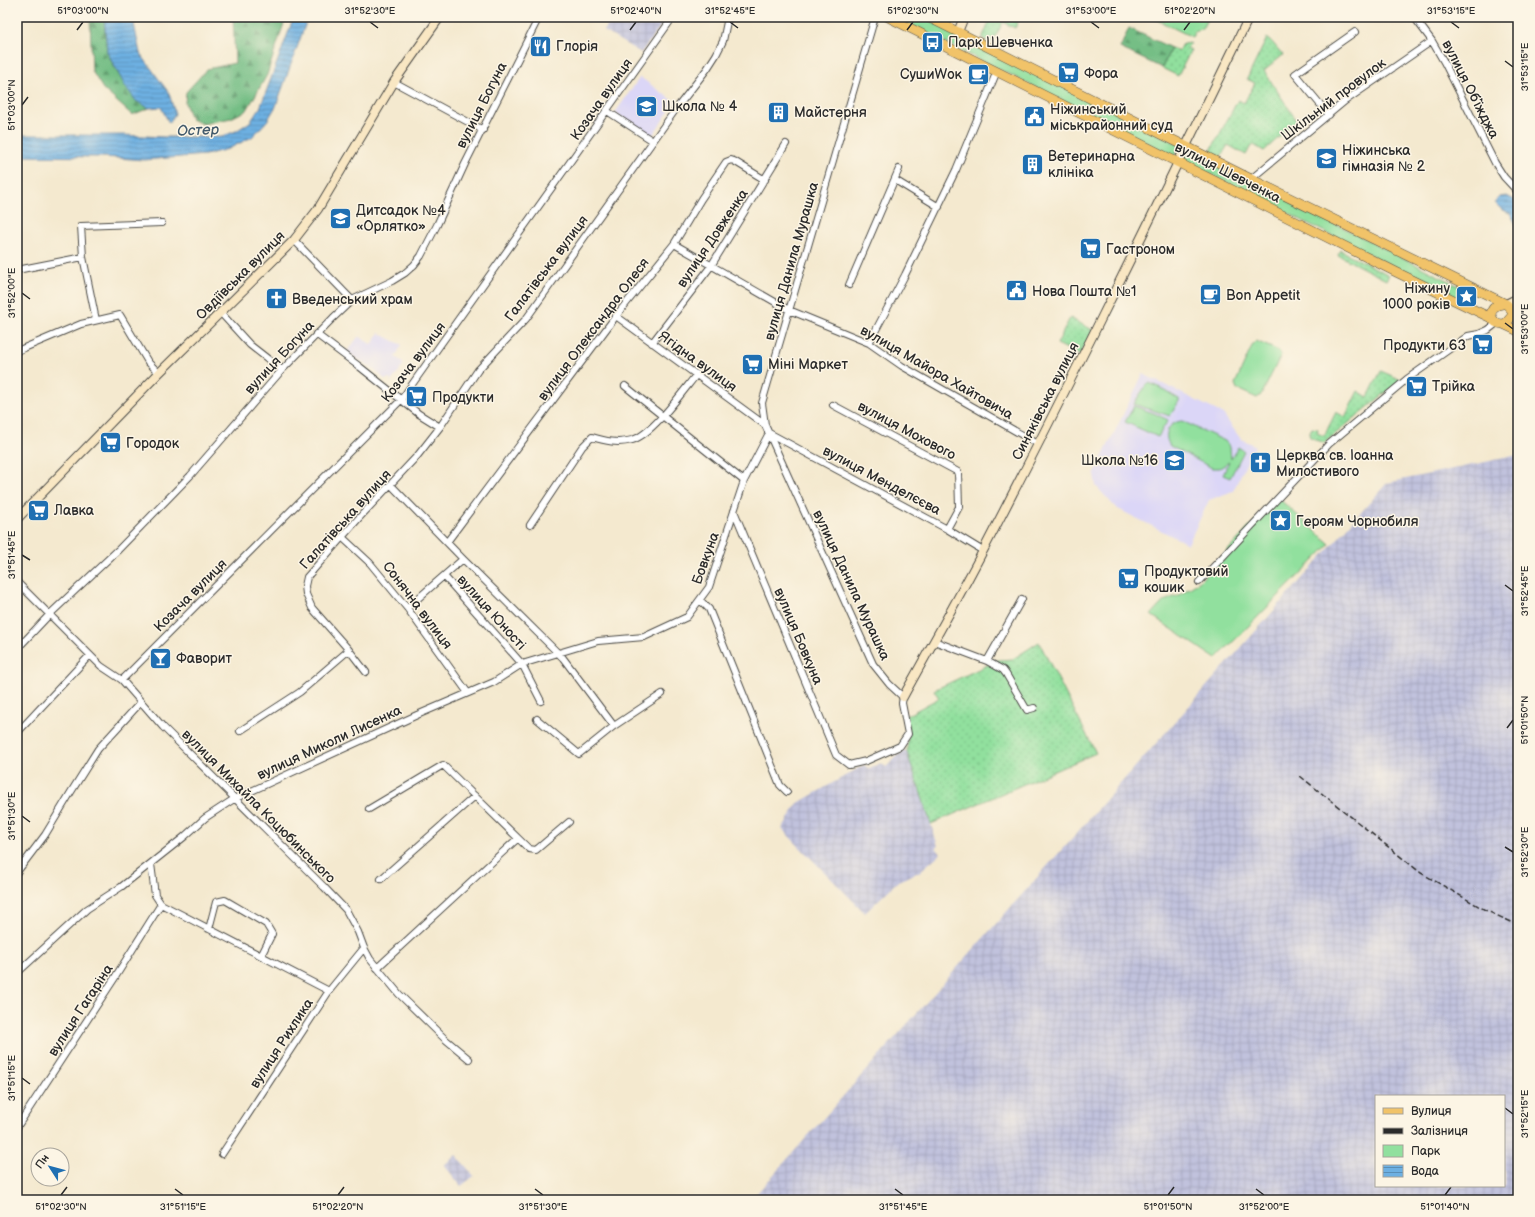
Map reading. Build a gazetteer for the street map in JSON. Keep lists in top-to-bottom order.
{
  "streets": {
    "main road": ["вулиця Шевченка"],
    "street": [
      "вулиця Обʼїжджа",
      "Козача вулиця",
      "Шкільний провулок",
      "вулиця Богуна",
      "вулиця Довженка",
      "вулиця Данила Мурашка",
      "Галатівська вулиця",
      "Овдіївська вулиця",
      "вулиця Олександра Олеся",
      "Ягідна вулиця",
      "вулиця Майора Хайтовича",
      "Синяківська вулиця",
      "вулиця Мохового",
      "вулиця Менделєєва",
      "Бовкуна",
      "Сонячна вулиця",
      "вулиця Юності",
      "вулиця Бовкуна",
      "вулиця Миколи Лисенка",
      "вулиця Михайла Коцюбинського",
      "вулиця Гагаріна",
      "вулиця Рихлика"
    ]
  },
  "crossings": [
    ["вулиця Обʼїжджа", "Шкільний провулок"],
    ["Козача вулиця", "вулиця Михайла Коцюбинського"],
    ["Шкільний провулок", "вулиця Шевченка"],
    ["вулиця Богуна", "вулиця Михайла Коцюбинського"],
    ["вулиця Шевченка", "Синяківська вулиця"],
    ["вулиця Довженка", "вулиця Олександра Олеся"],
    ["вулиця Довженка", "Ягідна вулиця"],
    ["вулиця Довженка", "вулиця Майора Хайтовича"],
    ["вулиця Данила Мурашка", "Ягідна вулиця"],
    ["вулиця Данила Мурашка", "вулиця Майора Хайтовича"],
    ["вулиця Данила Мурашка", "Синяківська вулиця"],
    ["вулиця Данила Мурашка", "вулиця Менделєєва"],
    ["вулиця Данила Мурашка", "Бовкуна"],
    ["вулиця Данила Мурашка", "вулиця Бовкуна"],
    ["Галатівська вулиця", "Сонячна вулиця"],
    ["вулиця Олександра Олеся", "Ягідна вулиця"],
    ["вулиця Олександра Олеся", "вулиця Майора Хайтовича"],
    ["вулиця Майора Хайтовича", "Синяківська вулиця"],
    ["Синяківська вулиця", "вулиця Менделєєва"],
    ["Синяківська вулиця", "вулиця Бовкуна"],
    ["вулиця Мохового", "вулиця Менделєєва"],
    ["вулиця Менделєєва", "Бовкуна"],
    ["Бовкуна", "вулиця Бовкуна"],
    ["Бовкуна", "вулиця Миколи Лисенка"],
    ["Сонячна вулиця", "вулиця Юності"],
    ["Сонячна вулиця", "вулиця Миколи Лисенка"],
    ["вулиця Юності", "вулиця Миколи Лисенка"],
    ["вулиця Миколи Лисенка", "вулиця Михайла Коцюбинського"],
    ["вулиця Михайла Коцюбинського", "вулиця Рихлика"]
  ],
  "water": ["Остер"],
  "places": {
    "bus stop": ["Парк Шевченка"],
    "restaurant": ["Глорія"],
    "supermarket": [
      "Фора",
      "Гастроном",
      "Продукти 63",
      "Міні Маркет",
      "Трійка",
      "Продукти",
      "Городок",
      "Лавка",
      "Продуктовий кошик"
    ],
    "cafe": ["СушиWок", "Bon Appetit"],
    "school or university": [
      "Школа № 4",
      "Ніжинська гімназія № 2",
      "Дитсадок №4 «Орлятко»",
      "Школа №16"
    ],
    "building": ["Майстерня", "Ветеринарна клініка"],
    "public building": ["Ніжинський міськрайонний суд", "Нова Пошта №1"],
    "place": ["Ніжину 1000 років", "Героям Чорнобиля"],
    "church": ["Введенський храм", "Церква св. Іоанна Милостивого"],
    "bar": ["Фаворит"]
  },
  "legend": [
    "Вулиця",
    "Залізниця",
    "Парк",
    "Вода"
  ],
  "north": "top left",
  "coordinates": [
    "51°03'00\"N",
    "31°52'30\"E",
    "51°02'40\"N",
    "31°52'45\"E",
    "51°02'30\"N",
    "31°53'00\"E",
    "51°02'20\"N",
    "31°53'15\"E",
    "31°52'00\"E",
    "31°51'45\"E",
    "51°01'50\"N",
    "31°51'30\"E",
    "31°51'15\"E",
    "31°52'15\"E",
    "51°01'40\"N"
  ]
}
